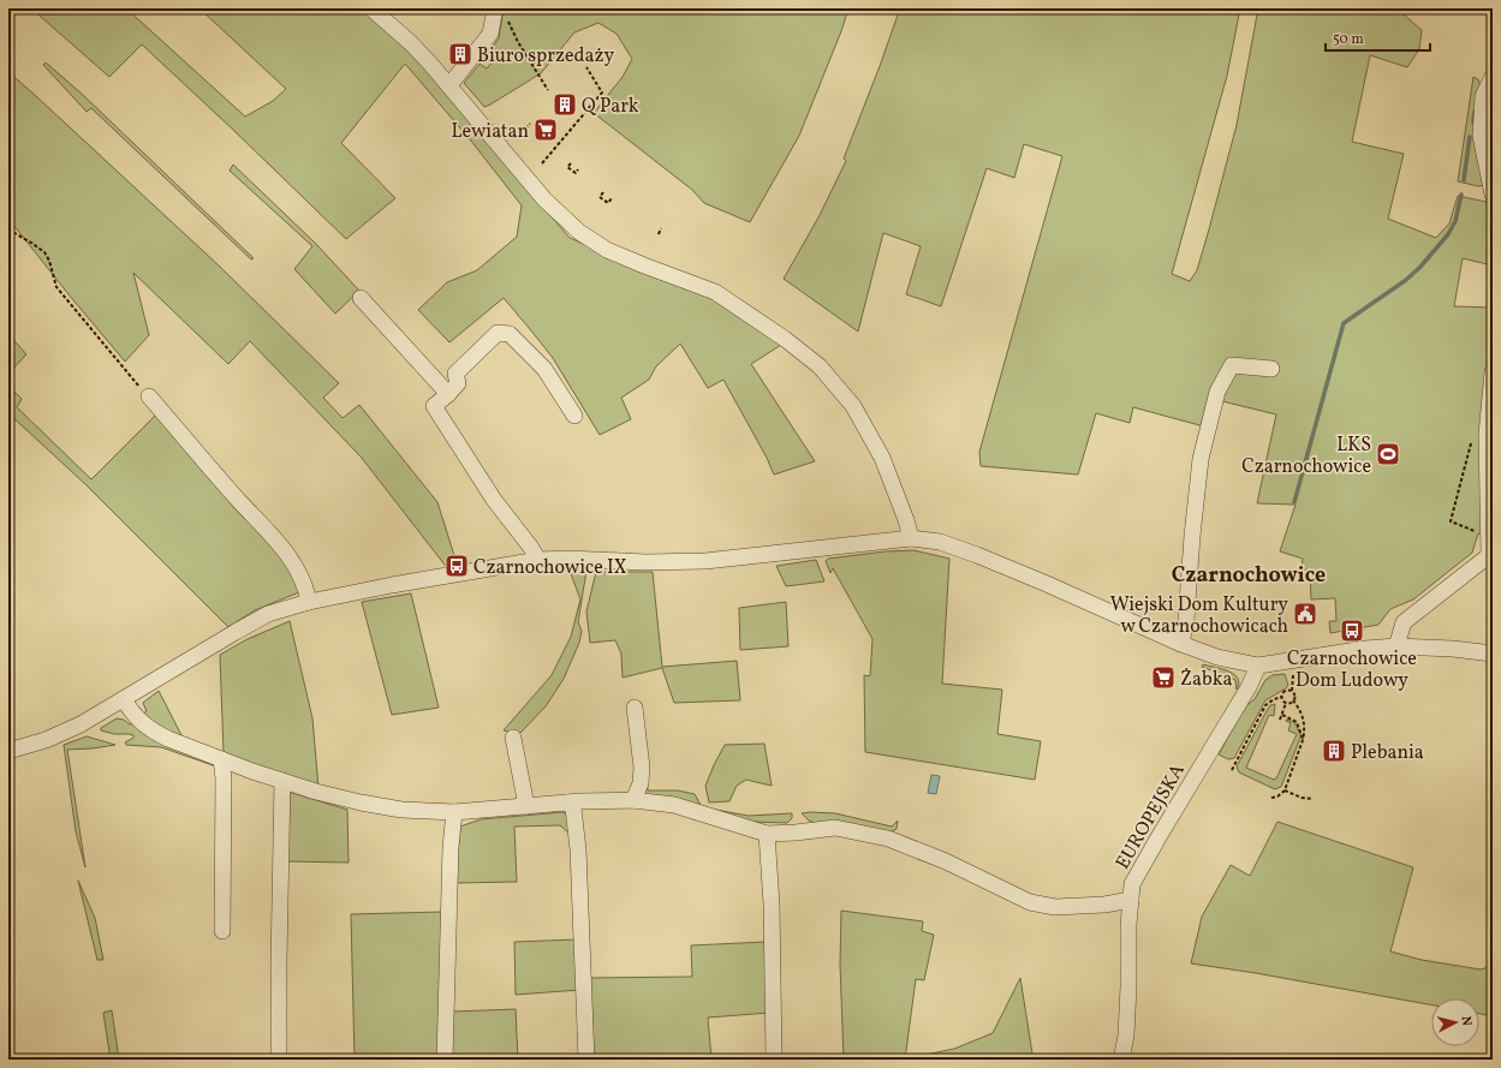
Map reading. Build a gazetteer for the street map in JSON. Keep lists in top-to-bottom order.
{
  "streets": {
    "street": ["EUROPEJSKA"]
  },
  "districts": ["Czarnochowice"],
  "places": {
    "building": ["Biuro sprzedaży", "Q Park", "Plebania"],
    "supermarket": ["Lewiatan", "Żabka"],
    "sports": ["LKS Czarnochowice"],
    "bus stop": ["Czarnochowice IX", "Czarnochowice Dom Ludowy"],
    "public building": ["Wiejski Dom Kultury w Czarnochowicach"]
  },
  "scale_bar": "50 m",
  "north": "right"
}
